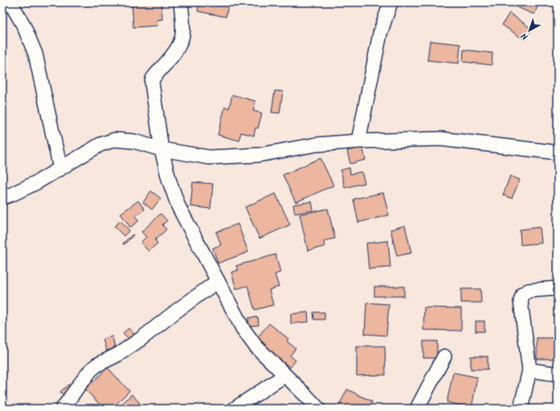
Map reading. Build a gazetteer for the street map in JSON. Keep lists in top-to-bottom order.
{
  "north": "bottom left"
}
